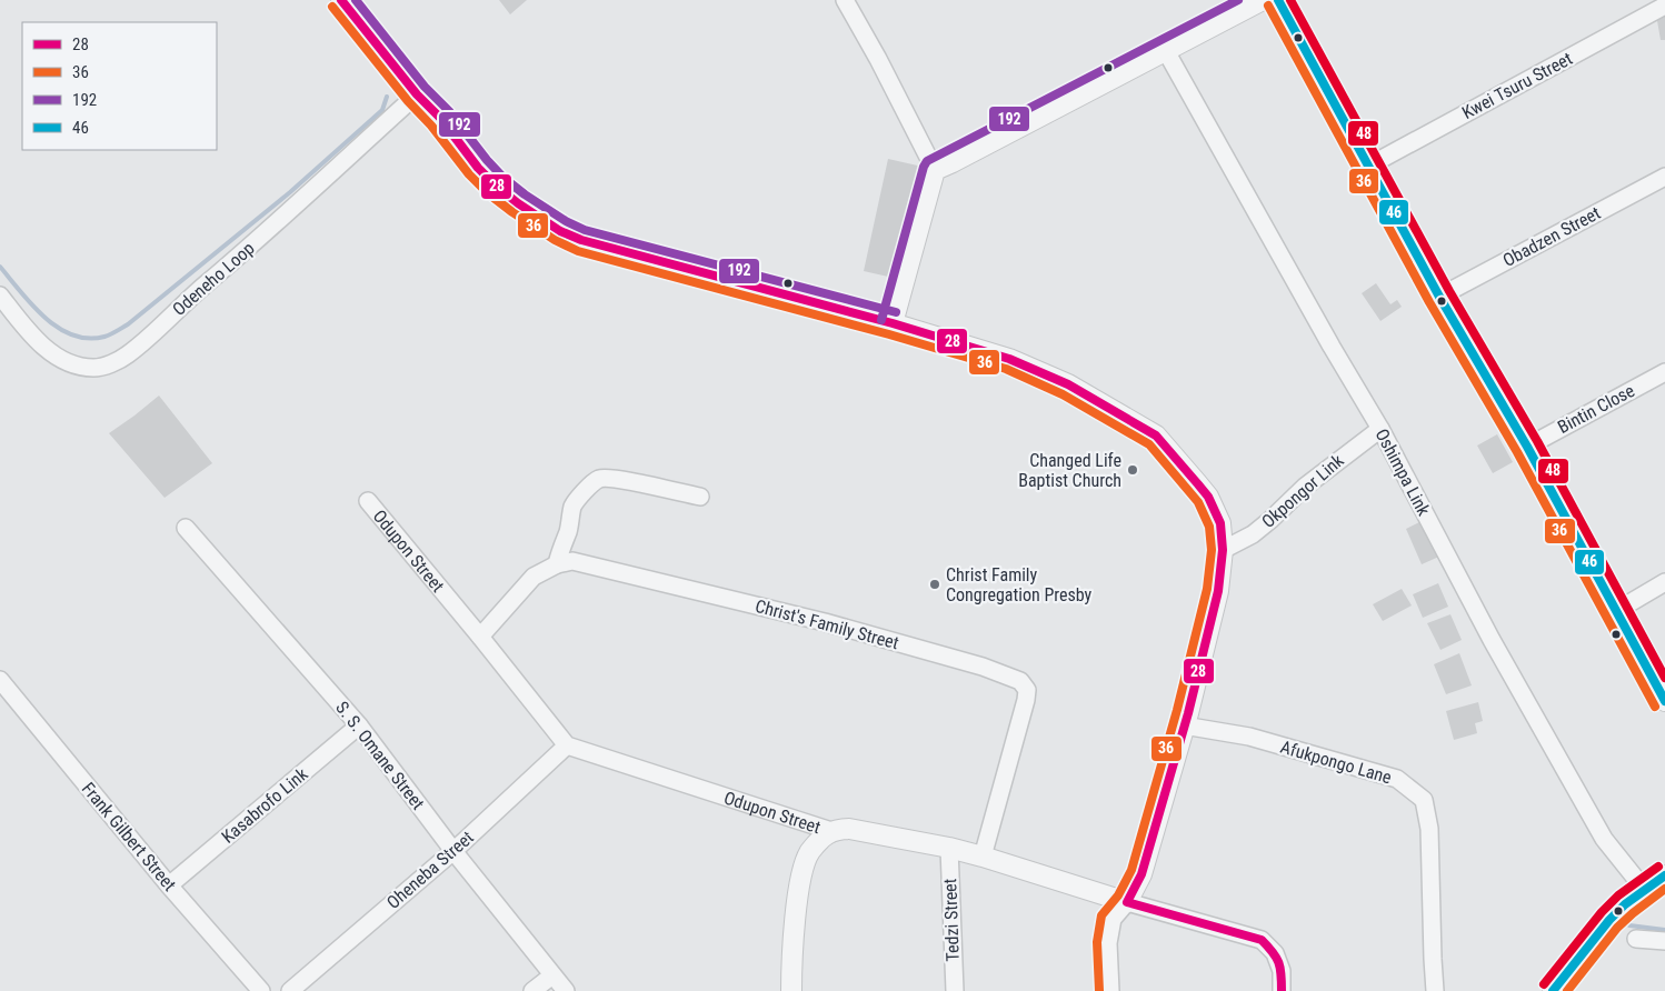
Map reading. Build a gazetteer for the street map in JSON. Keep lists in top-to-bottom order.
{
  "streets": {
    "street": [
      "Kwei Tsuru Street",
      "Obadzen Street",
      "Odeneho Loop",
      "Bintin Close",
      "Oshimpa Link",
      "Okpongor Link",
      "Odupon Street",
      "Christ's Family Street",
      "S. S. Omane Street",
      "Afukpongo Lane",
      "Kasabrofo Link",
      "Frank Gilbert Street",
      "Oheneba Street",
      "Tedzi Street"
    ]
  },
  "crossings": [
    ["Oshimpa Link", "Okpongor Link"],
    ["Odupon Street", "Christ's Family Street"],
    ["Odupon Street", "Oheneba Street"],
    ["Odupon Street", "Tedzi Street"],
    ["S. S. Omane Street", "Kasabrofo Link"],
    ["S. S. Omane Street", "Oheneba Street"],
    ["Kasabrofo Link", "Frank Gilbert Street"]
  ],
  "places": ["Changed Life Baptist Church", "Christ Family Congregation Presby"],
  "lines": [
    "transit line 28",
    "transit line 192",
    "transit line 46",
    "transit line 48",
    "transit line 36"
  ],
  "legend": [
    "28",
    "36",
    "192",
    "46"
  ]
}
